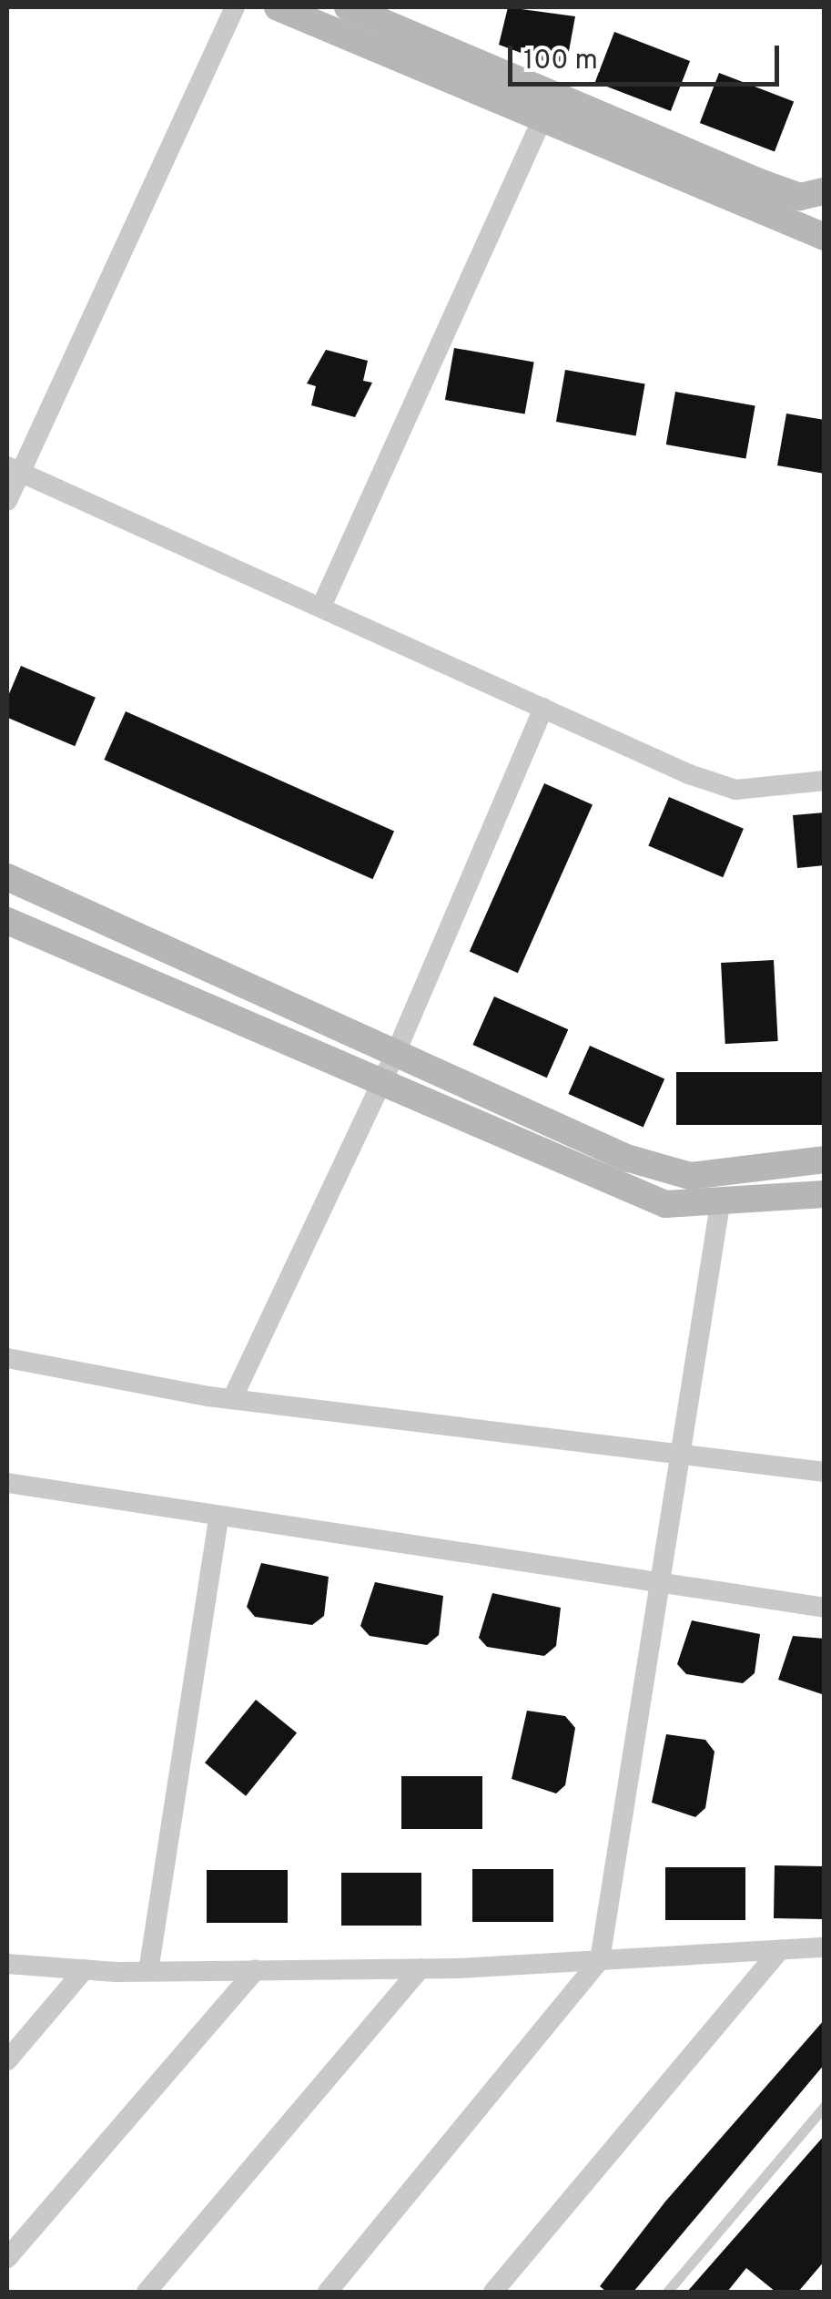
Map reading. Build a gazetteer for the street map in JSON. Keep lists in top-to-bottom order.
{
  "scale_bar": "100 m"
}
